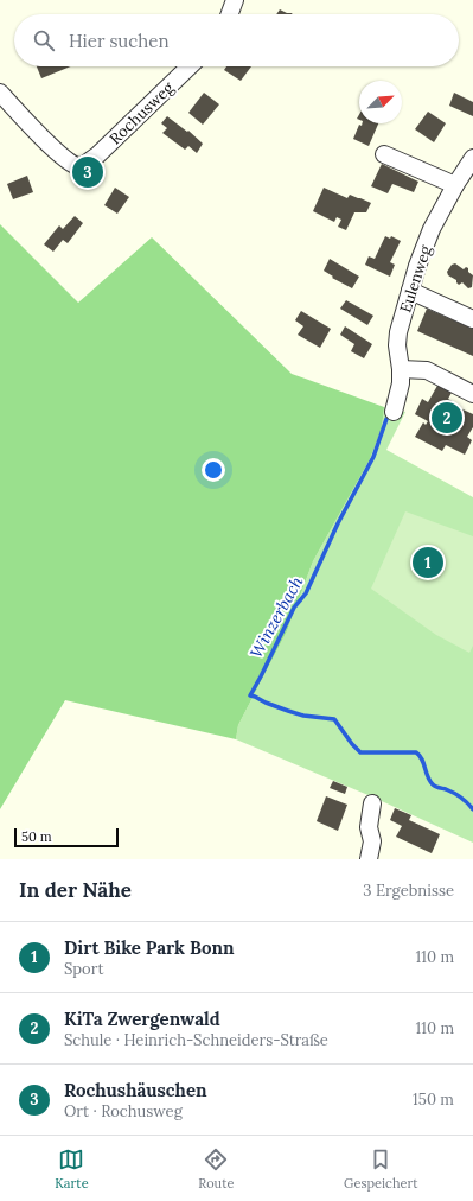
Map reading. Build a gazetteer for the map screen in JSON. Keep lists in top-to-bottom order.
{
  "streets": {
    "street": ["Rochusweg", "Eulenweg"]
  },
  "water": ["Winzerbach"],
  "scale_bar": "50 m",
  "north": "top right",
  "page": {
    "search": "Hier suchen",
    "pins": ["3", "2", "1"],
    "scale": "50 m",
    "heading": ["In der Nähe", "3 Ergebnisse"],
    "list": [
      {
        "mark": "1",
        "name": "Dirt Bike Park Bonn",
        "note": "Sport",
        "value": "110 m"
      },
      {
        "mark": "2",
        "name": "KiTa Zwergenwald",
        "note": "Schule · Heinrich-Schneiders-Straße",
        "value": "110 m"
      },
      {
        "mark": "3",
        "name": "Rochushäuschen",
        "note": "Ort · Rochusweg",
        "value": "150 m"
      }
    ],
    "nav": ["Karte", "Route", "Gespeichert"]
  }
}
